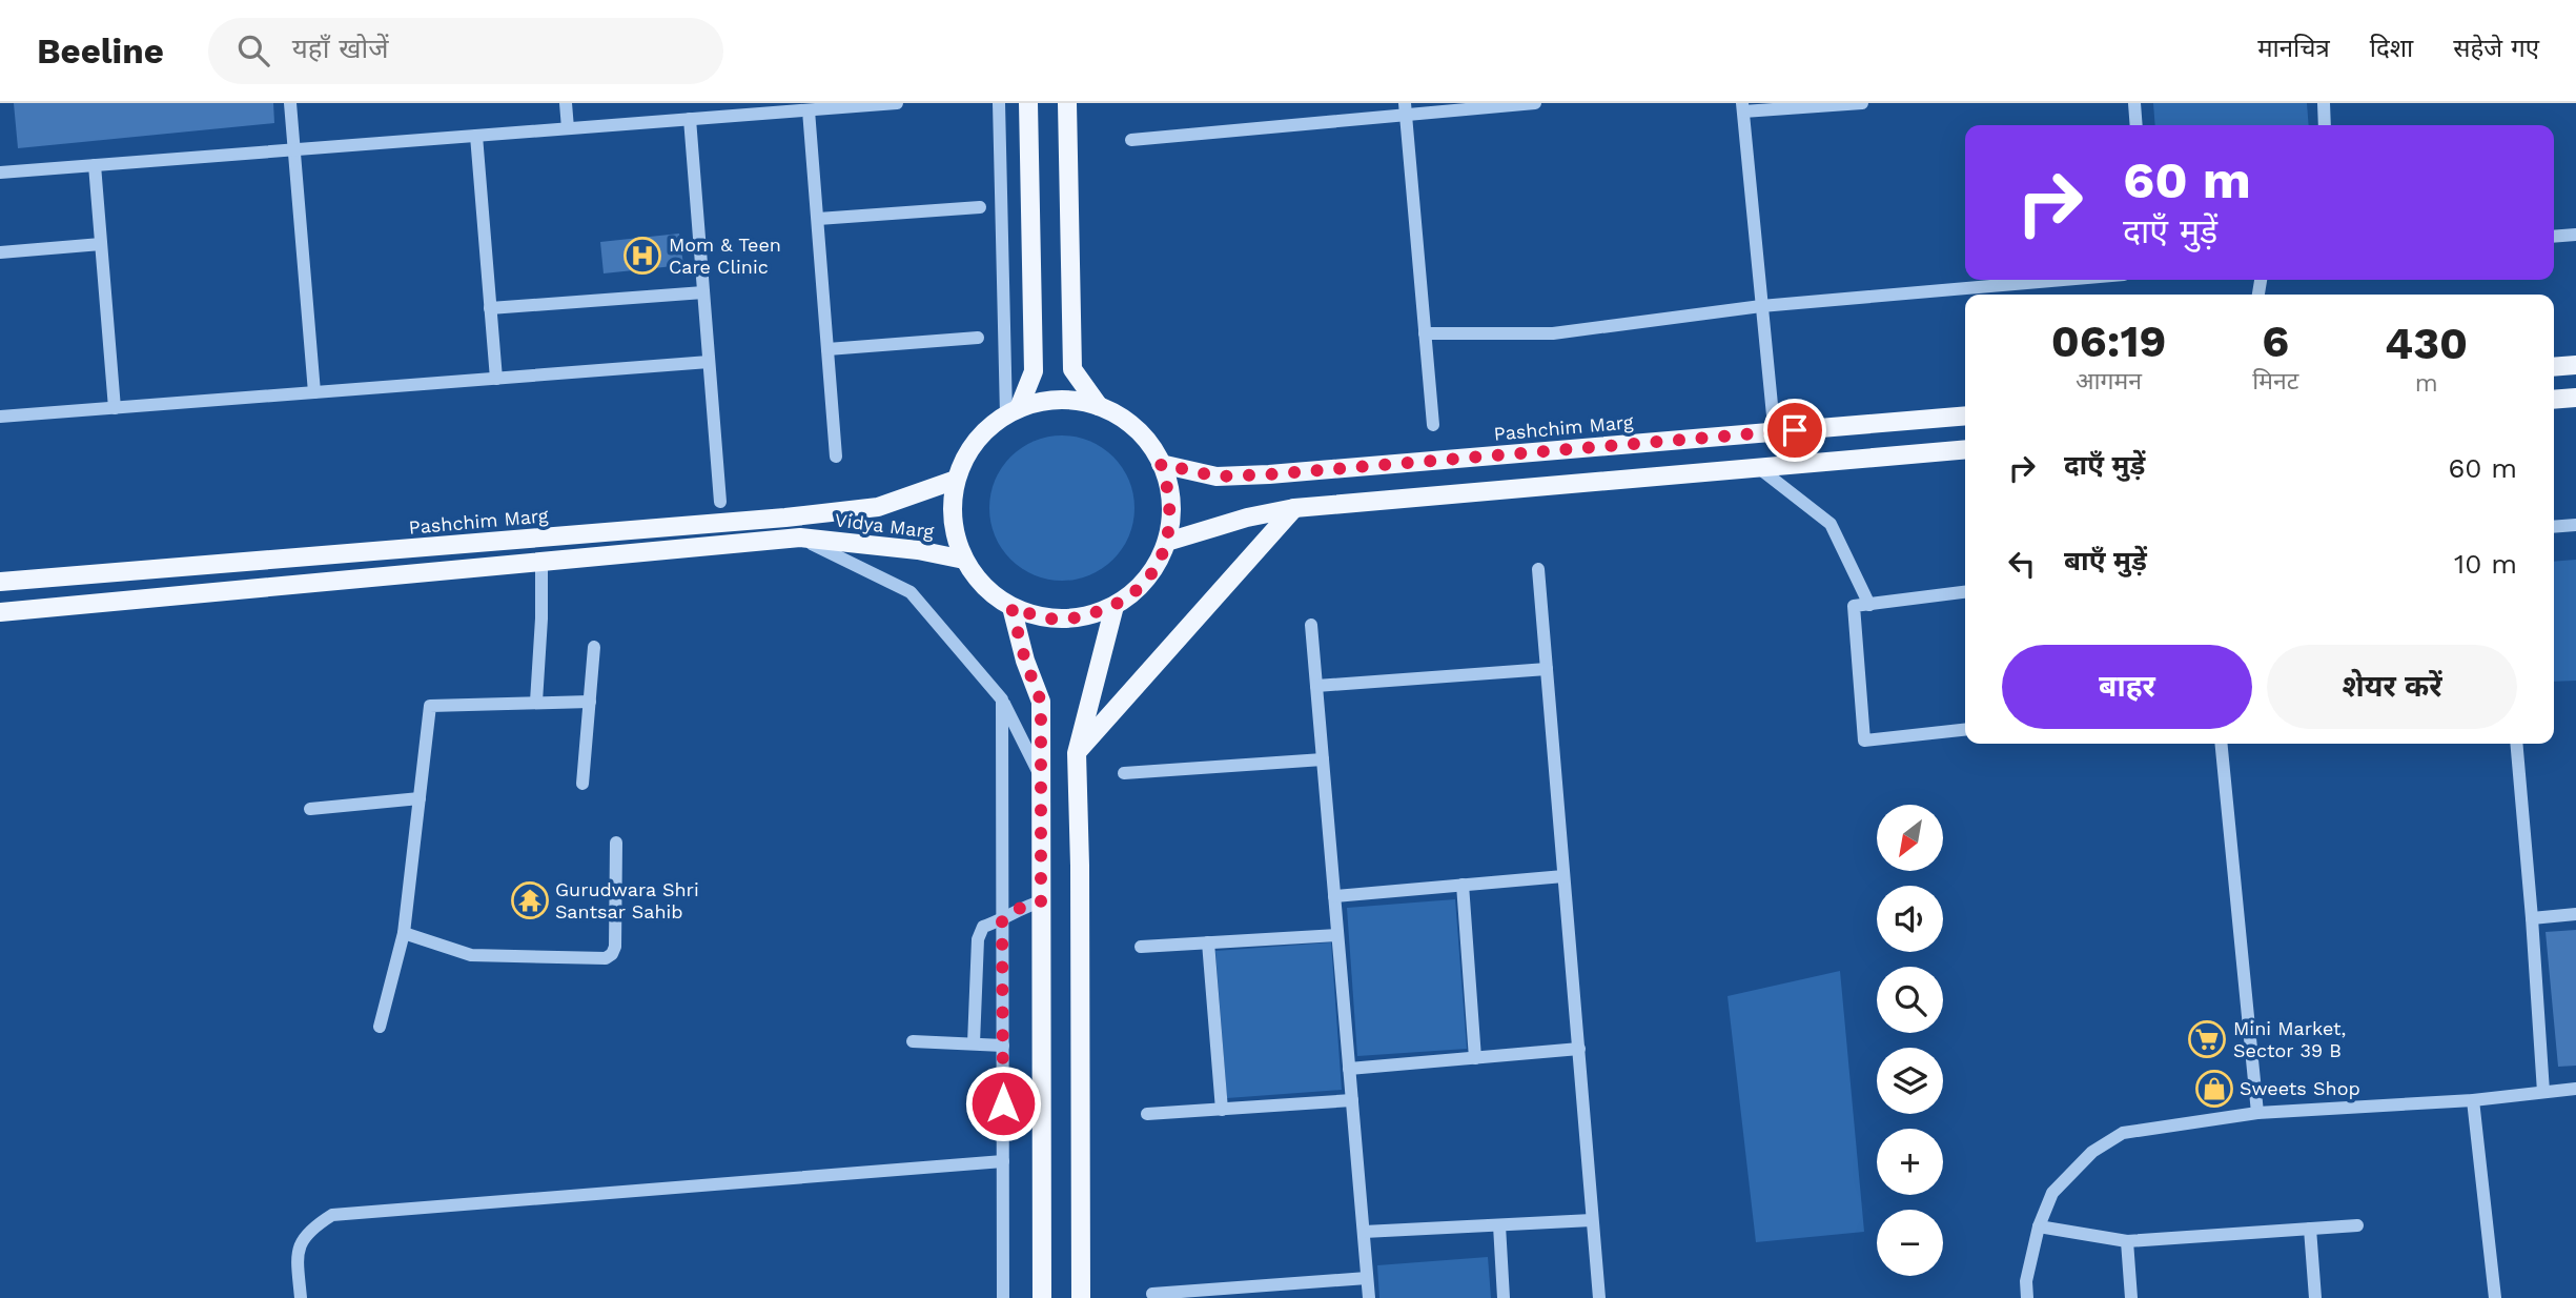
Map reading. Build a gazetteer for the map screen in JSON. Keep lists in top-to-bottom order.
{
  "streets": {
    "main road": ["Pashchim Marg", "Vidya Marg"]
  },
  "crossings": [
    ["Pashchim Marg", "Vidya Marg"]
  ],
  "places": {
    "hospital": ["Mom & Teen Care Clinic"],
    "temple": ["Gurudwara Shri Santsar Sahib"],
    "supermarket": ["Mini Market, Sector 39 B"],
    "shop": ["Sweets Shop"]
  },
  "north": "bottom left",
  "page": {
    "header": "Beeline",
    "search": "यहाँ खोजें",
    "nav": ["मानचित्र", "दिशा", "सहेजे गए"],
    "turn": ["60 m", "दाएँ मुड़ें"],
    "eta": [
      "06:19",
      "आगमन",
      "6",
      "मिनट",
      "430",
      "m"
    ],
    "list": [
      {
        "name": "दाएँ मुड़ें",
        "value": "60 m"
      },
      {
        "name": "बाएँ मुड़ें",
        "value": "10 m"
      }
    ],
    "buttons": ["बाहर", "शेयर करें"],
    "map_buttons": ["+", "−"]
  }
}
